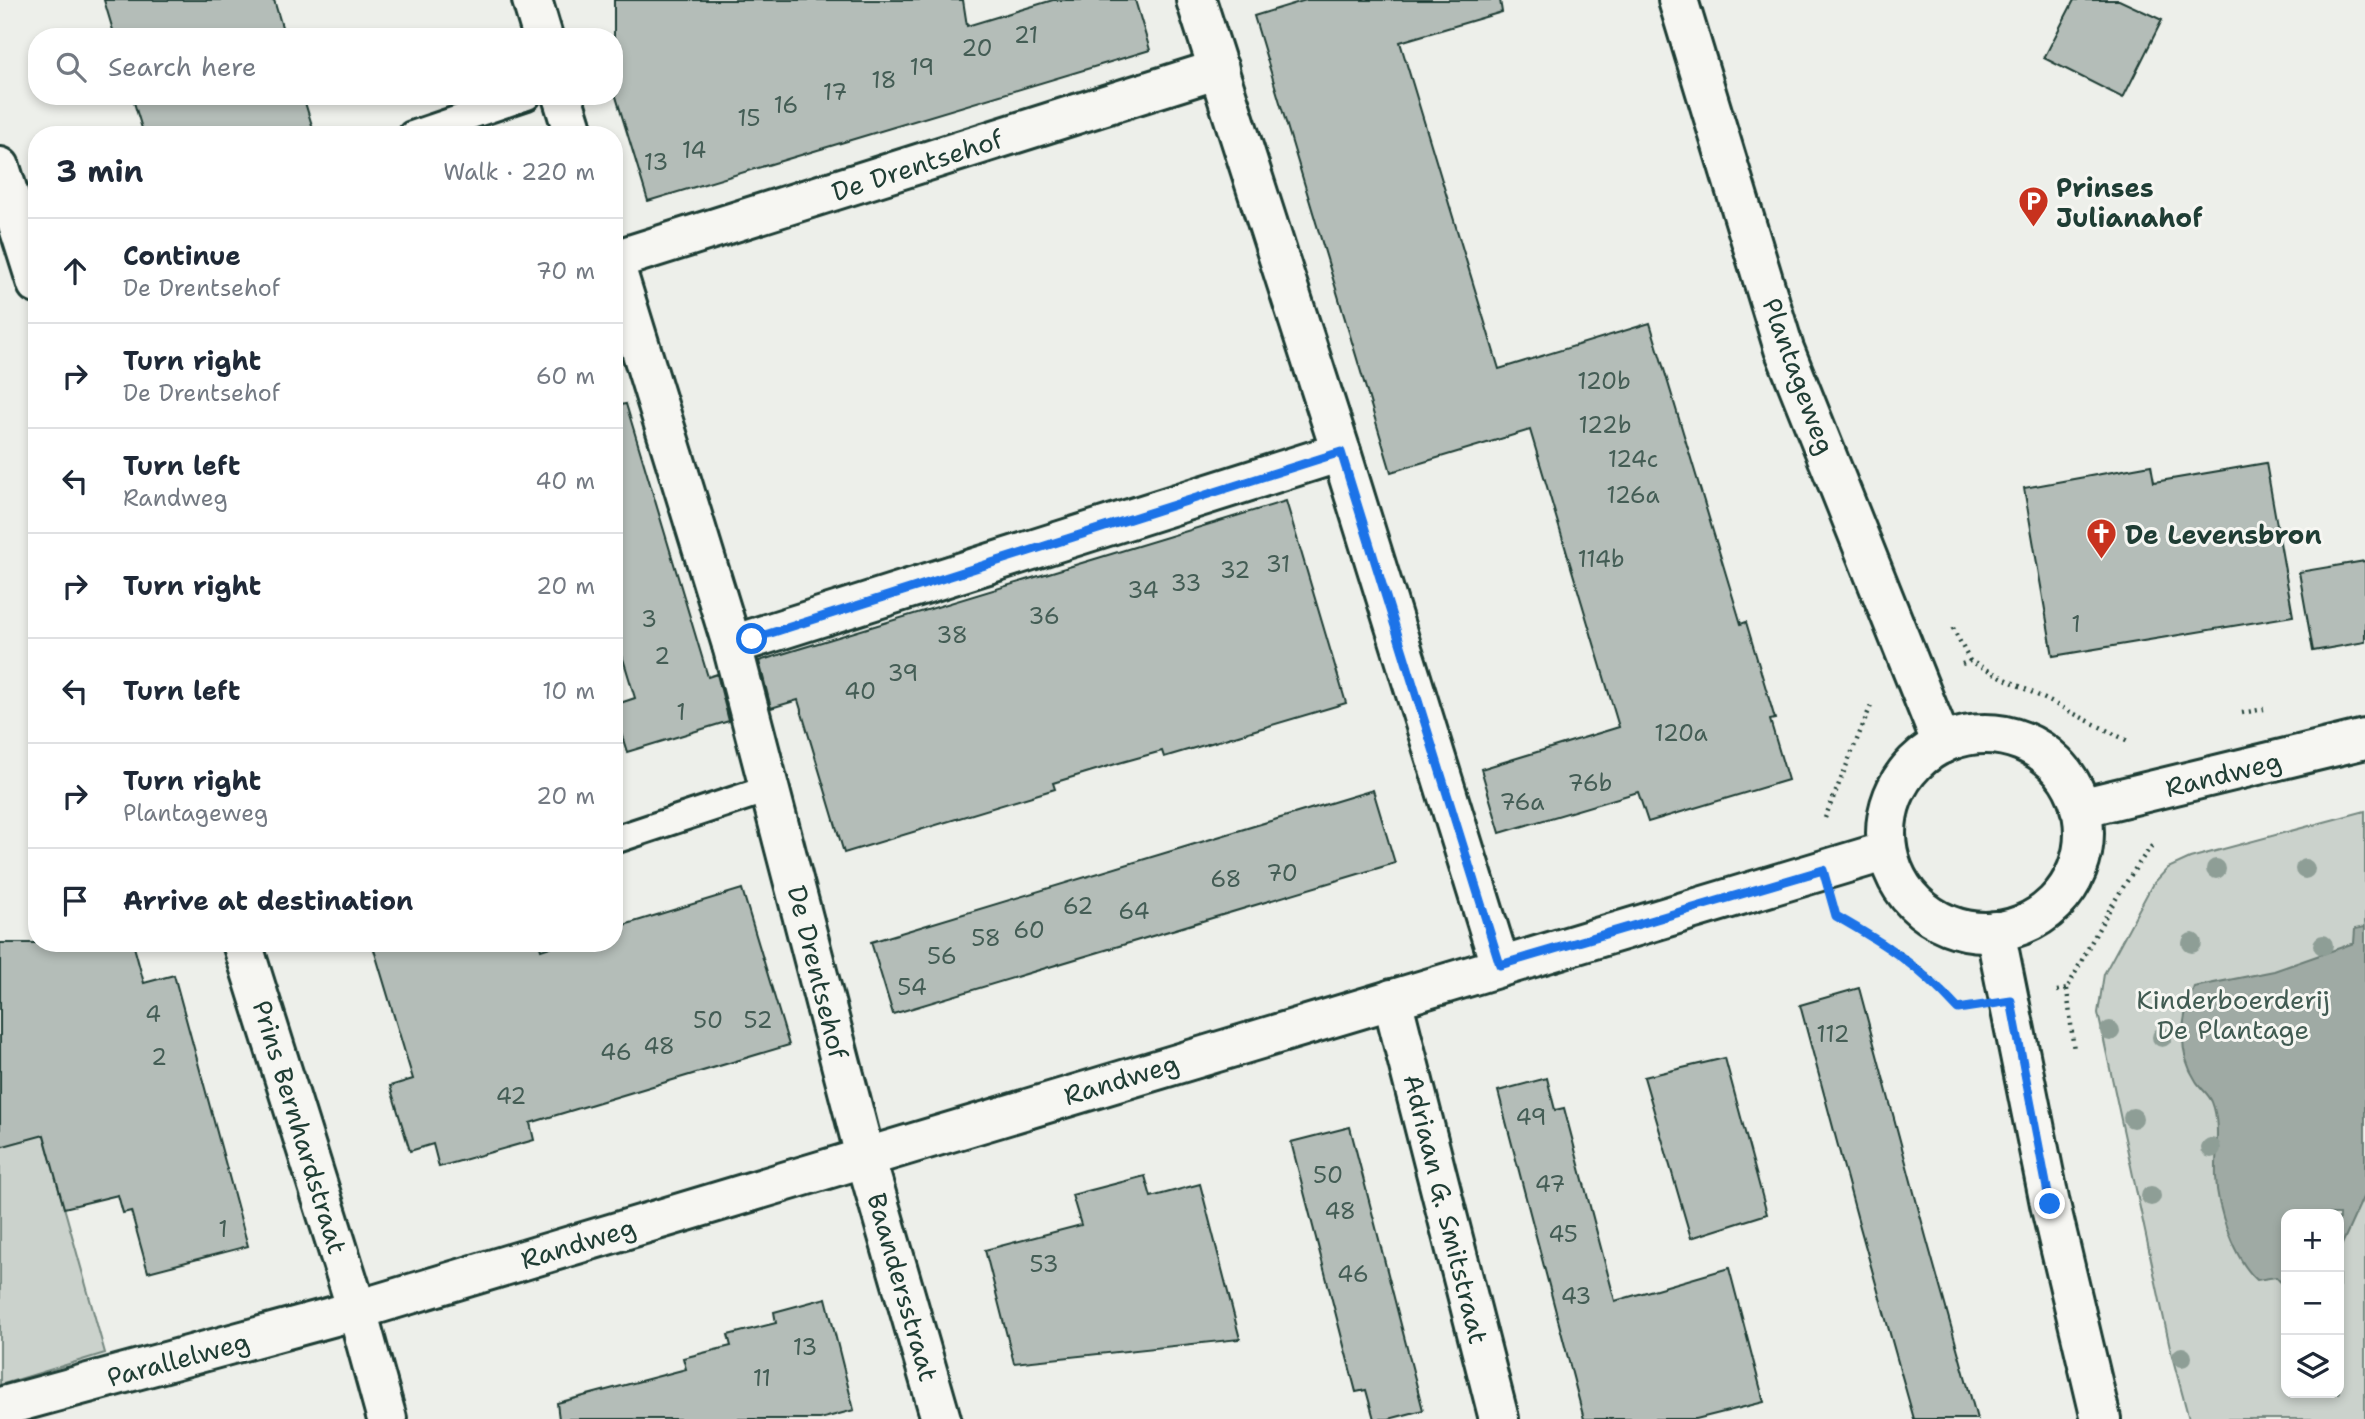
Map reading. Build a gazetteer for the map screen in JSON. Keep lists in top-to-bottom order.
{
  "streets": {
    "street": [
      "De Drentsehof",
      "Plantageweg",
      "Randweg",
      "Prins Bernhardstraat",
      "Adriaan G. Smitstraat",
      "Baandersstraat",
      "Parallelweg"
    ]
  },
  "crossings": [
    ["De Drentsehof", "Randweg"],
    ["De Drentsehof", "Baandersstraat"],
    ["Plantageweg", "Randweg"],
    ["Randweg", "Prins Bernhardstraat"],
    ["Randweg", "Adriaan G. Smitstraat"],
    ["Randweg", "Baandersstraat"],
    ["Randweg", "Parallelweg"],
    ["Prins Bernhardstraat", "Parallelweg"]
  ],
  "parks": ["Kinderboerderij De Plantage"],
  "places": {
    "parking": ["Prinses Julianahof"],
    "church": ["De Levensbron"]
  },
  "house_numbers": [
    "21",
    "20",
    "19",
    "18",
    "17",
    "16",
    "15",
    "14",
    "13",
    "120b",
    "122b",
    "124c",
    "126a",
    "114b",
    "31",
    "32",
    "33",
    "34",
    "36",
    "3",
    "1",
    "38",
    "2",
    "39",
    "40",
    "1",
    "120a",
    "76b",
    "76a",
    "70",
    "68",
    "62",
    "64",
    "60",
    "58",
    "56",
    "54",
    "4",
    "50",
    "52",
    "112",
    "48",
    "46",
    "2",
    "42",
    "49",
    "50",
    "47",
    "48",
    "1",
    "45",
    "53",
    "46",
    "43",
    "13",
    "11"
  ],
  "page": {
    "search": "Search here",
    "heading": ["3 min", "Walk · 220 m"],
    "list": [
      ["Continue", "De Drentsehof", "70 m"],
      ["Turn right", "De Drentsehof", "60 m"],
      ["Turn left", "Randweg", "40 m"],
      ["Turn right", "20 m"],
      ["Turn left", "10 m"],
      ["Turn right", "Plantageweg", "20 m"],
      "Arrive at destination"
    ],
    "map_buttons": ["+", "−"]
  }
}
